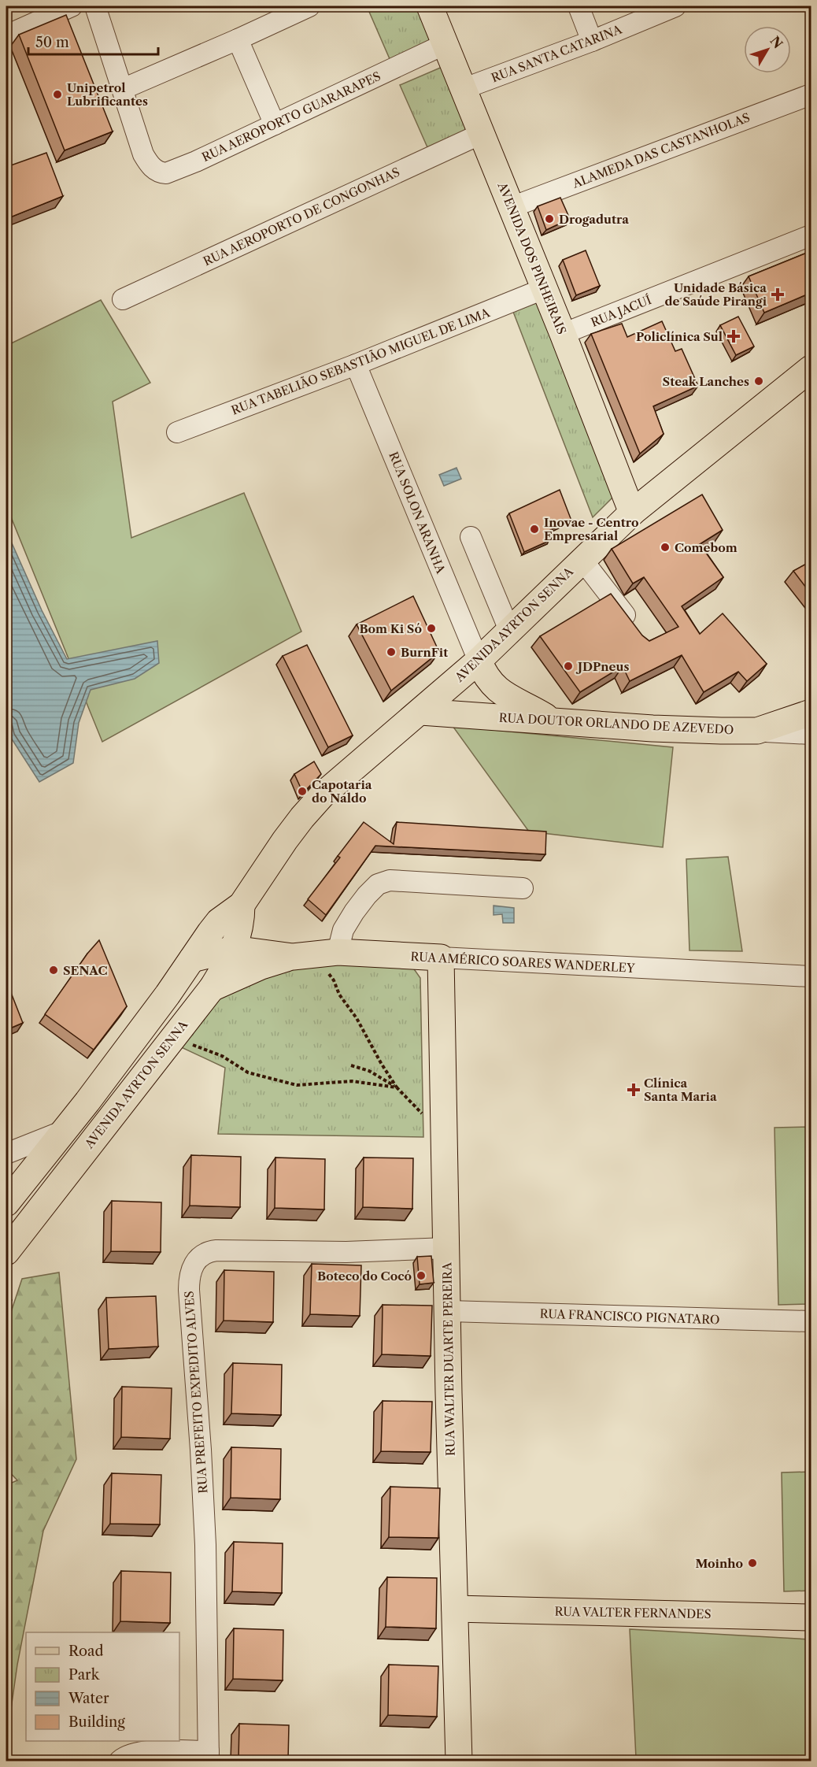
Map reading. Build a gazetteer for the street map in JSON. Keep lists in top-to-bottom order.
{
  "streets": {
    "main road": [
      "AVENIDA DOS PINHEIRAIS",
      "AVENIDA AYRTON SENNA",
      "RUA DOUTOR ORLANDO DE AZEVEDO",
      "RUA AMÉRICO SOARES WANDERLEY",
      "RUA WALTER DUARTE PEREIRA",
      "RUA VALTER FERNANDES"
    ],
    "street": [
      "RUA SANTA CATARINA",
      "RUA AEROPORTO GUARARAPES",
      "ALAMEDA DAS CASTANHOLAS",
      "RUA AEROPORTO DE CONGONHAS",
      "RUA JACUÍ",
      "RUA TABELIÃO SEBASTIÃO MIGUEL DE LIMA",
      "RUA SOLON ARANHA",
      "RUA FRANCISCO PIGNATARO",
      "RUA PREFEITO EXPEDITO ALVES"
    ]
  },
  "crossings": [
    ["RUA SANTA CATARINA", "AVENIDA DOS PINHEIRAIS"],
    ["RUA AEROPORTO GUARARAPES", "AVENIDA DOS PINHEIRAIS"],
    ["ALAMEDA DAS CASTANHOLAS", "AVENIDA DOS PINHEIRAIS"],
    ["RUA AEROPORTO DE CONGONHAS", "AVENIDA DOS PINHEIRAIS"],
    ["AVENIDA DOS PINHEIRAIS", "RUA JACUÍ"],
    ["AVENIDA DOS PINHEIRAIS", "RUA TABELIÃO SEBASTIÃO MIGUEL DE LIMA"],
    ["AVENIDA DOS PINHEIRAIS", "AVENIDA AYRTON SENNA"],
    ["RUA TABELIÃO SEBASTIÃO MIGUEL DE LIMA", "RUA SOLON ARANHA"],
    ["RUA SOLON ARANHA", "AVENIDA AYRTON SENNA"],
    ["AVENIDA AYRTON SENNA", "RUA DOUTOR ORLANDO DE AZEVEDO"],
    ["AVENIDA AYRTON SENNA", "RUA AMÉRICO SOARES WANDERLEY"],
    ["RUA AMÉRICO SOARES WANDERLEY", "RUA WALTER DUARTE PEREIRA"],
    ["RUA FRANCISCO PIGNATARO", "RUA WALTER DUARTE PEREIRA"],
    ["RUA WALTER DUARTE PEREIRA", "RUA PREFEITO EXPEDITO ALVES"],
    ["RUA WALTER DUARTE PEREIRA", "RUA VALTER FERNANDES"]
  ],
  "places": {
    "other": [
      "Unipetrol Lubrificantes",
      "Drogadutra",
      "Steak Lanches",
      "Inovae - Centro Empresarial",
      "Comebom",
      "Bom Ki Só",
      "BurnFit",
      "JDPneus",
      "Capotaria do Naldo",
      "SENAC",
      "Boteco do Cocó",
      "Moinho"
    ],
    "health": ["Unidade Básica de Saúde Pirangi", "Policlínica Sul", "Clínica Santa Maria"]
  },
  "legend": [
    "Road",
    "Park",
    "Water",
    "Building"
  ],
  "scale_bar": "50 m",
  "north": "top right"
}
